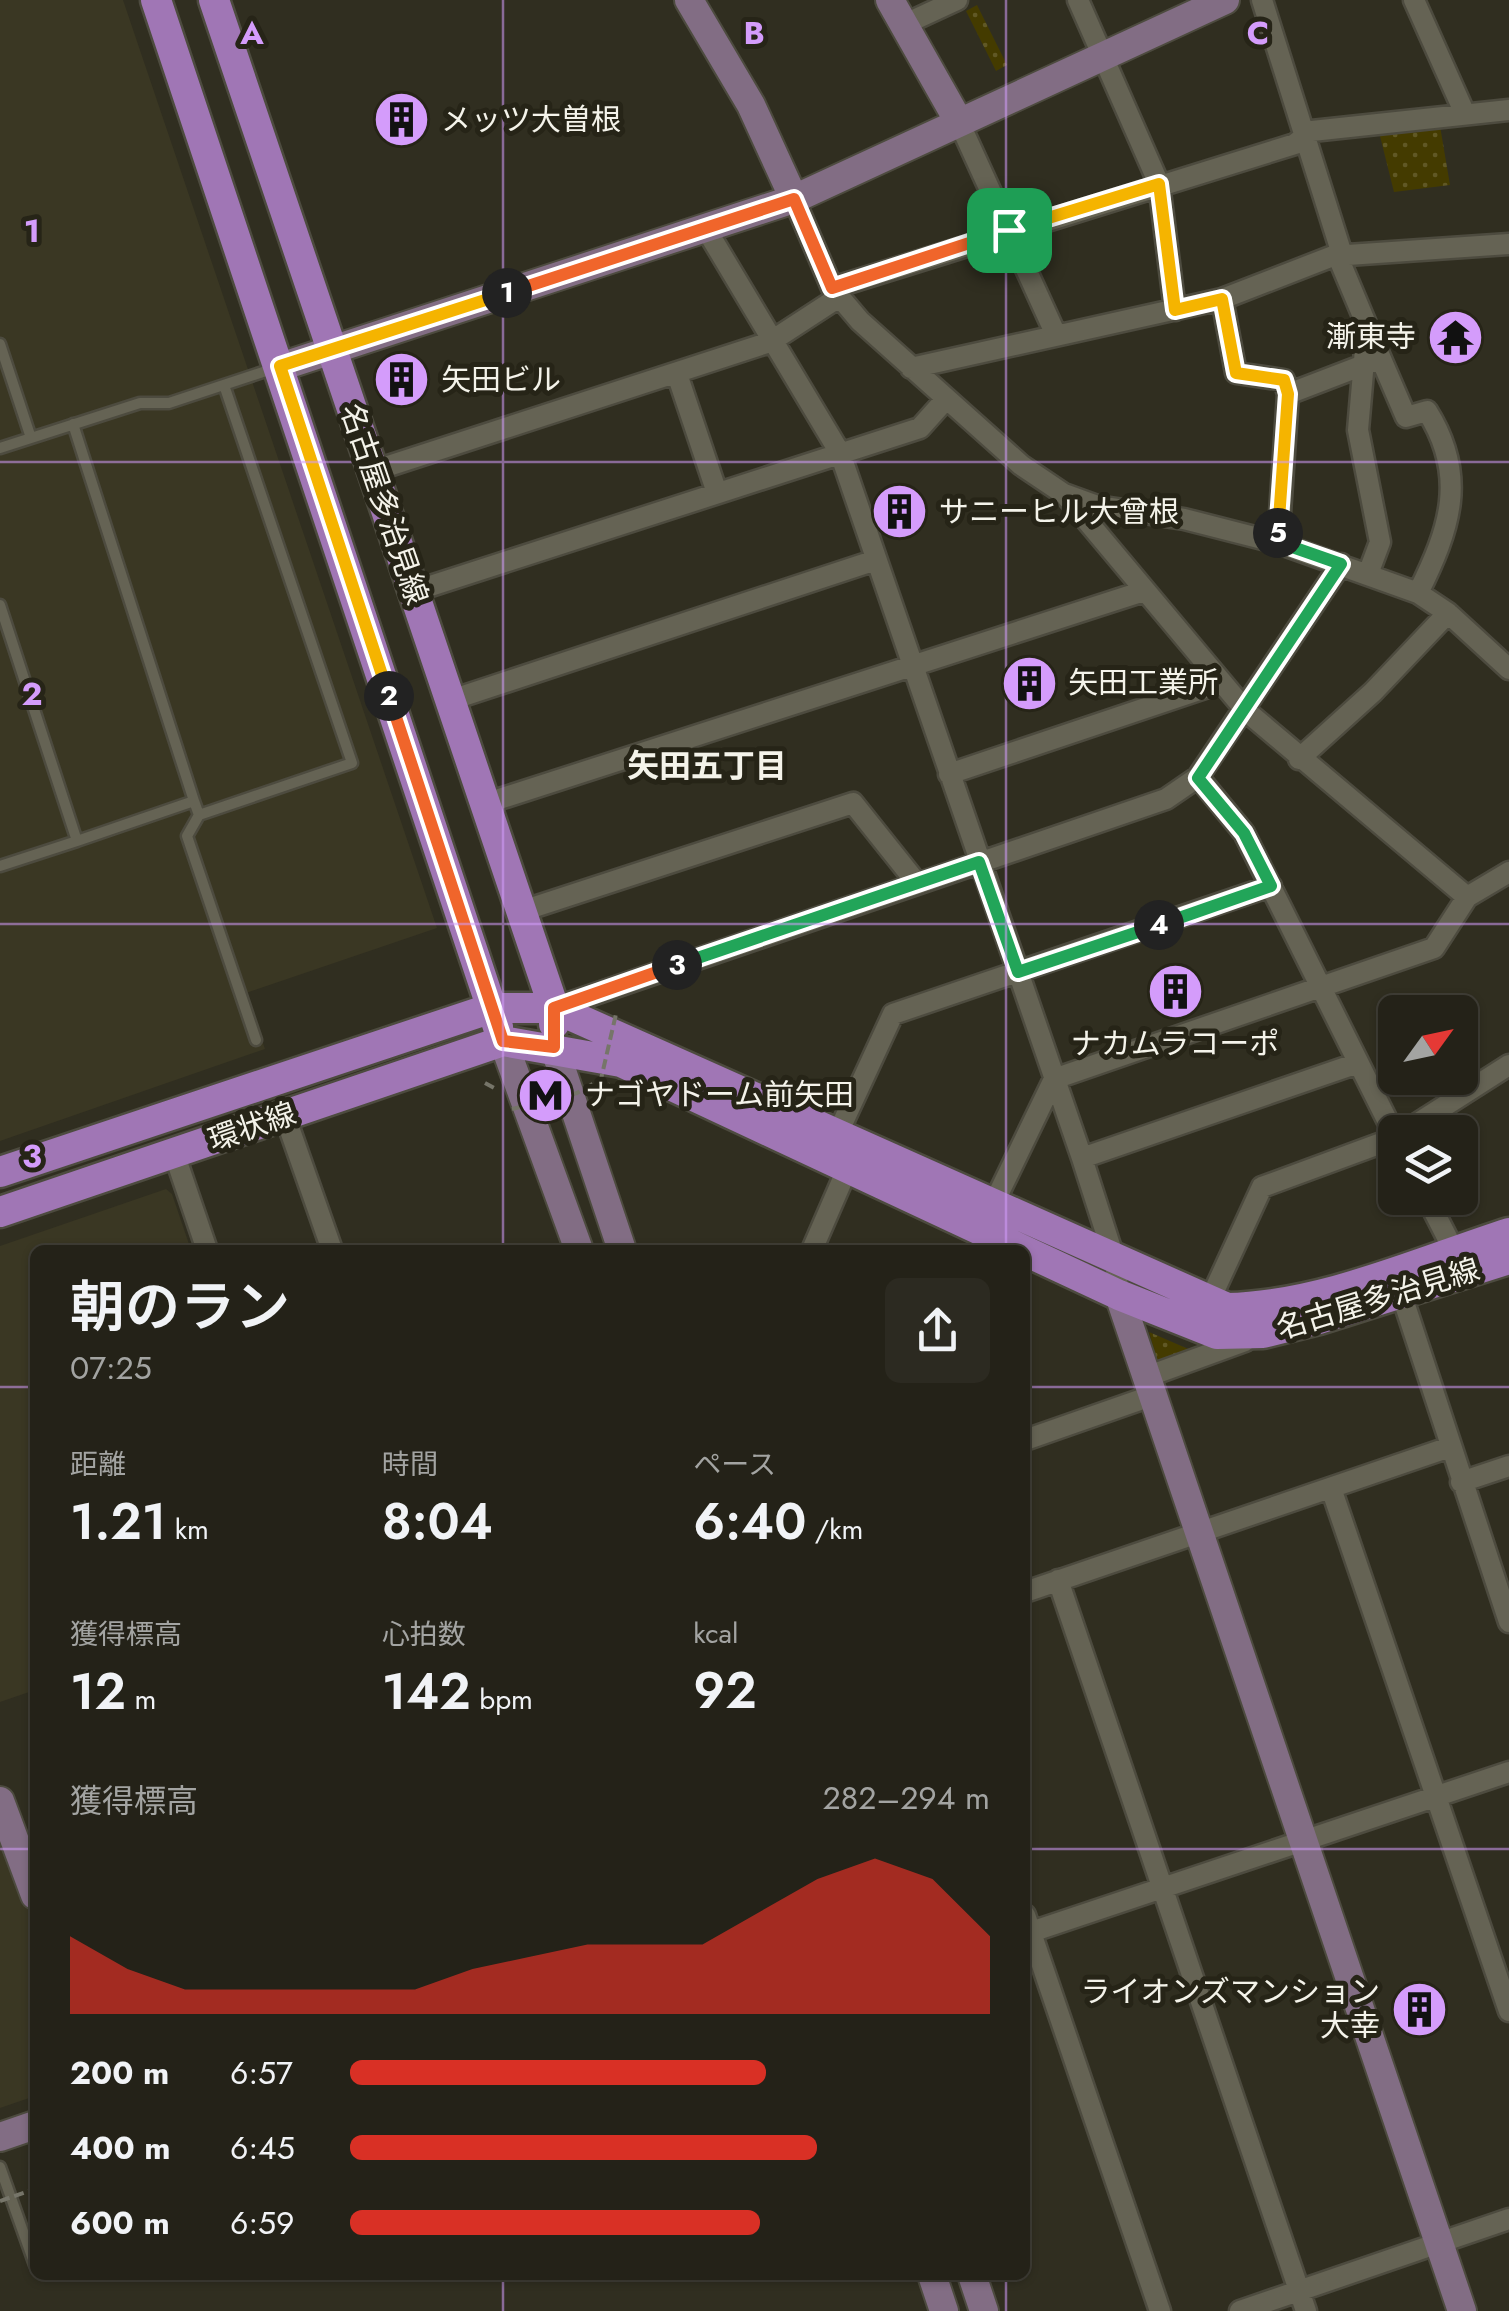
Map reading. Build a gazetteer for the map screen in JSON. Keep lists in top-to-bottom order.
{
  "streets": {
    "main road": ["名古屋多治見線", "環状線"]
  },
  "crossings": [
    ["名古屋多治見線", "環状線"]
  ],
  "districts": ["矢田五丁目"],
  "places": {
    "building": [
      "メッツ大曽根",
      "矢田ビル",
      "サニーヒル大曾根",
      "矢田工業所",
      "ナカムラコーポ",
      "ライオンズマンション 大幸"
    ],
    "temple": ["漸東寺"],
    "metro station": ["ナゴヤドーム前矢田"]
  },
  "north": "top right",
  "page": {
    "pins": [
      "1",
      "5",
      "2",
      "4",
      "3"
    ],
    "heading": ["朝のラン", "07:25"],
    "stats": [
      ["距離", "1.21 km"],
      ["時間", "8:04"],
      ["ペース", "6:40 /km"],
      ["獲得標高", "12 m"],
      ["心拍数", "142 bpm"],
      ["kcal", "92"]
    ],
    "chart": ["獲得標高", "282–294 m"],
    "list": [
      {
        "name": "200 m",
        "note": "6:57"
      },
      {
        "name": "400 m",
        "note": "6:45"
      },
      {
        "name": "600 m",
        "note": "6:59"
      }
    ]
  },
  "grid": {
    "columns": ["A", "B", "C"],
    "rows": ["1", "2", "3"]
  }
}
